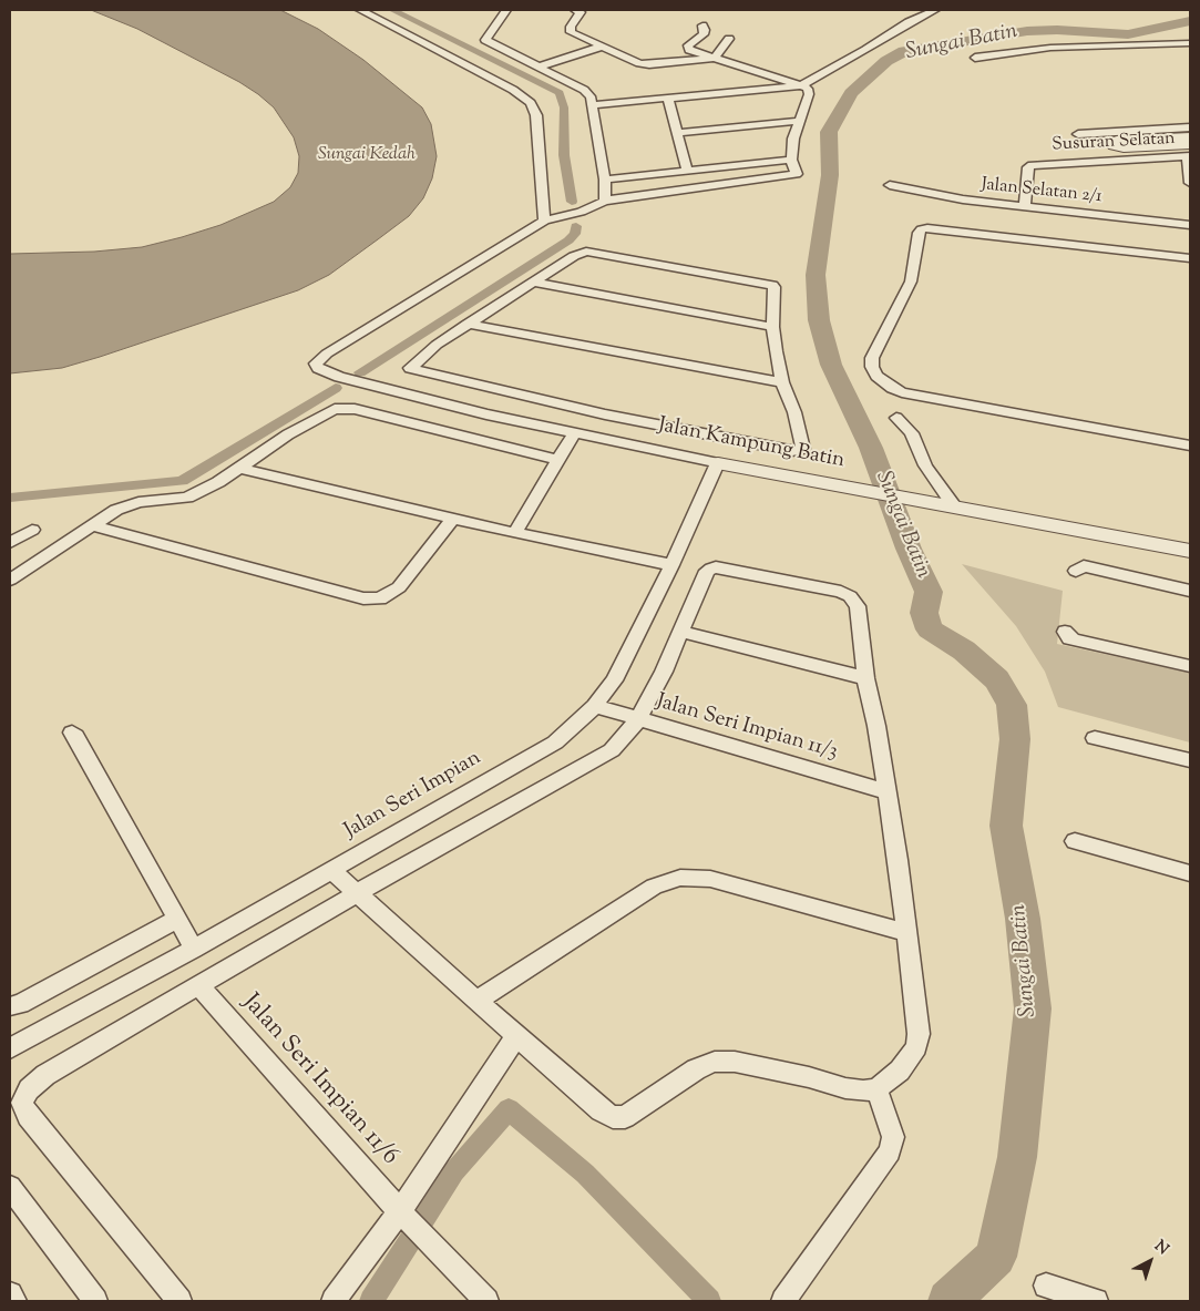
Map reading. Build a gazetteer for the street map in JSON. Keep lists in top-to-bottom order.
{
  "streets": {
    "street": [
      "Susuran Selatan",
      "Jalan Selatan 2/1",
      "Jalan Kampung Batin",
      "Jalan Seri Impian 11/3",
      "Jalan Seri Impian",
      "Jalan Seri Impian 11/6"
    ]
  },
  "crossings": [
    ["Susuran Selatan", "Jalan Selatan 2/1"],
    ["Jalan Kampung Batin", "Jalan Seri Impian"],
    ["Jalan Seri Impian 11/3", "Jalan Seri Impian"]
  ],
  "water": ["Sungai Batin", "Sungai Kedah"],
  "north": "top right"
}
